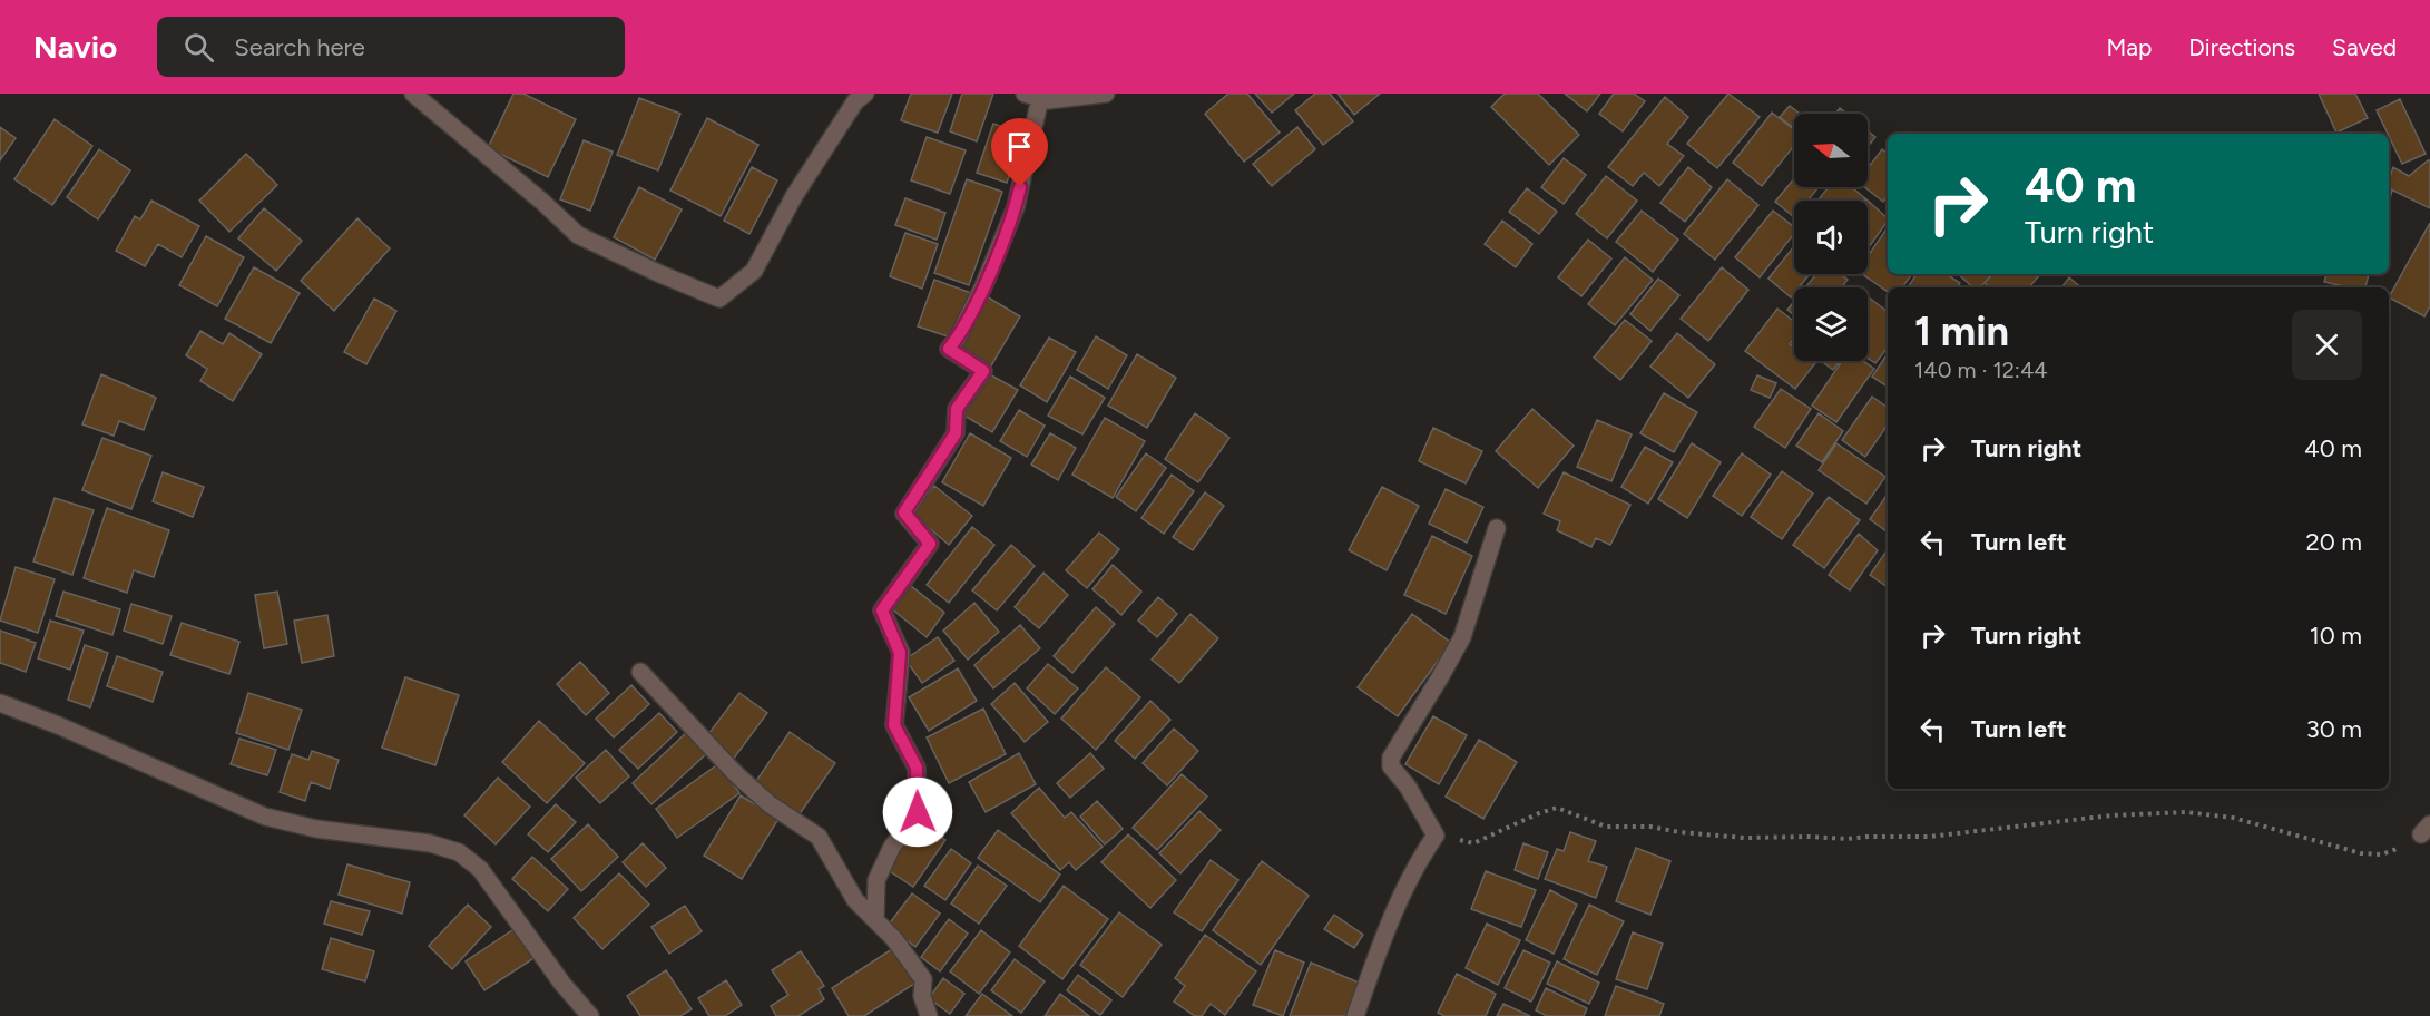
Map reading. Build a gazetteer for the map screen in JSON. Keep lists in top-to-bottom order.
{
  "north": "left",
  "page": {
    "header": "Navio",
    "search": "Search here",
    "nav": ["Map", "Directions", "Saved"],
    "turn": ["40 m", "Turn right"],
    "heading": ["1 min", "140 m · 12:44"],
    "list": [
      {
        "name": "Turn right",
        "value": "40 m"
      },
      {
        "name": "Turn left",
        "value": "20 m"
      },
      {
        "name": "Turn right",
        "value": "10 m"
      },
      {
        "name": "Turn left",
        "value": "30 m"
      }
    ]
  }
}
